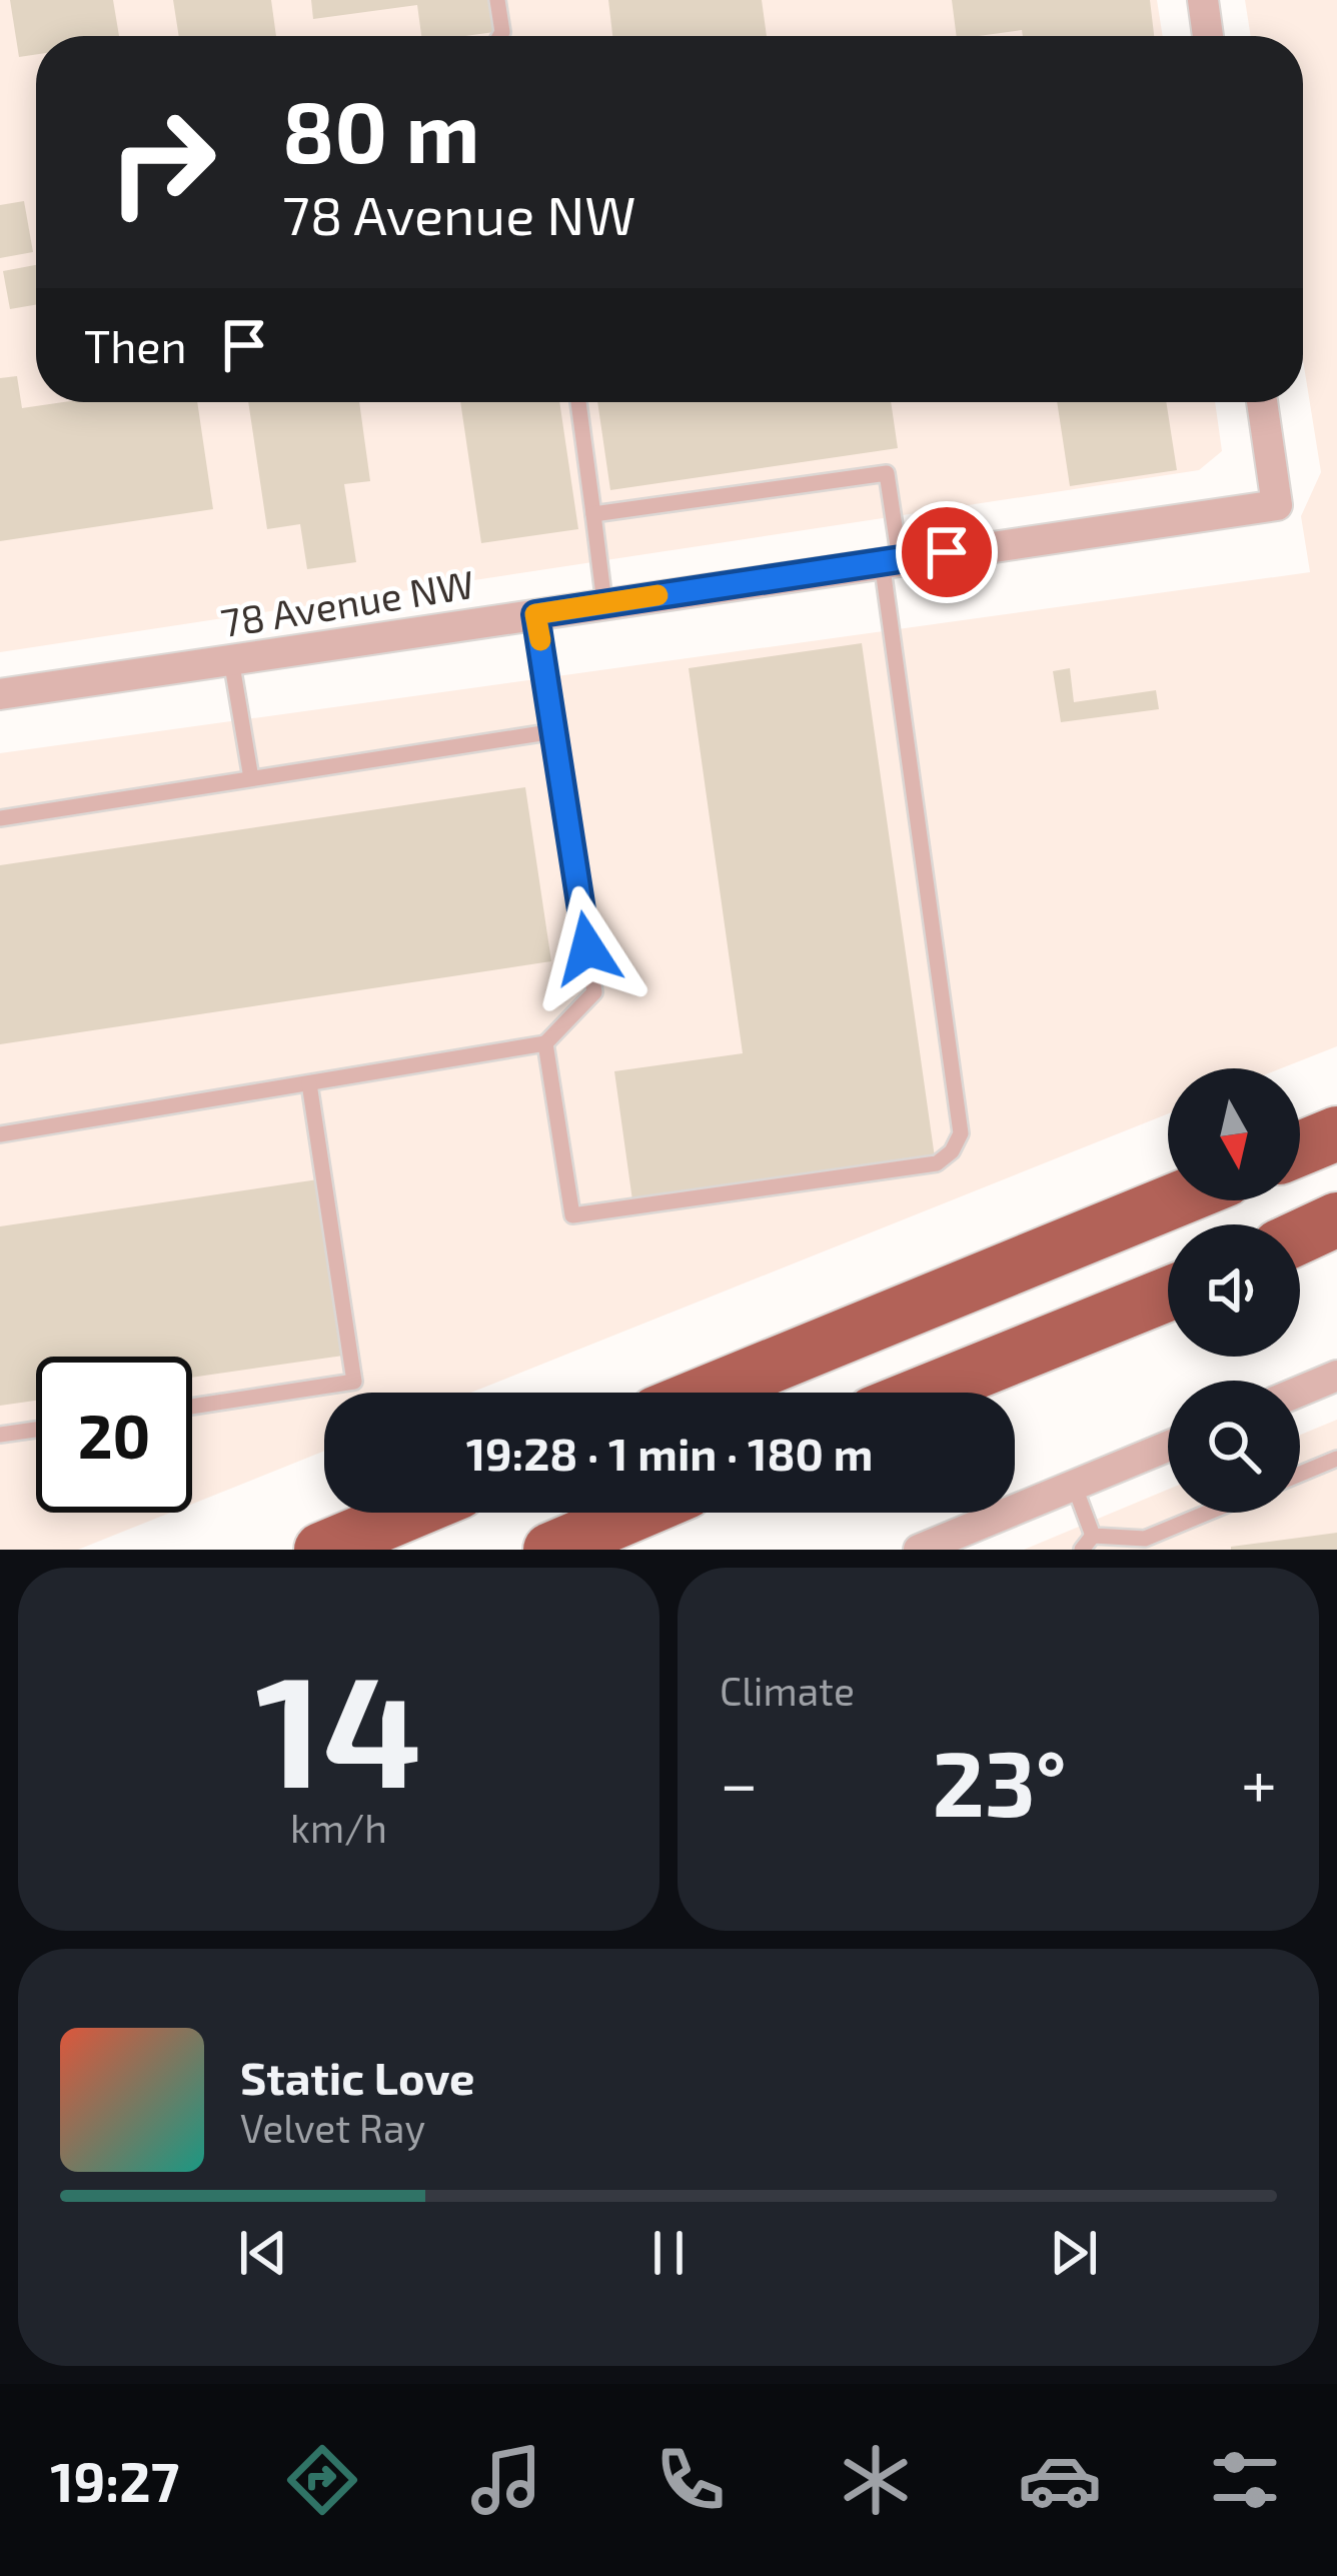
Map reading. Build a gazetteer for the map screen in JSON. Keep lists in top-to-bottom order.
{
  "streets": {
    "street": ["78 Avenue NW"]
  },
  "north": "bottom",
  "page": {
    "turn": ["80 m", "78 Avenue NW"],
    "then": "Then",
    "limit": "20",
    "trip": "19:28 · 1 min · 180 m",
    "tile": [
      ["14", "km/h"],
      "Climate"
    ],
    "heat": ["−", "23°", "+"],
    "song": ["Static Love", "Velvet Ray"],
    "tabs": "19:27"
  }
}
